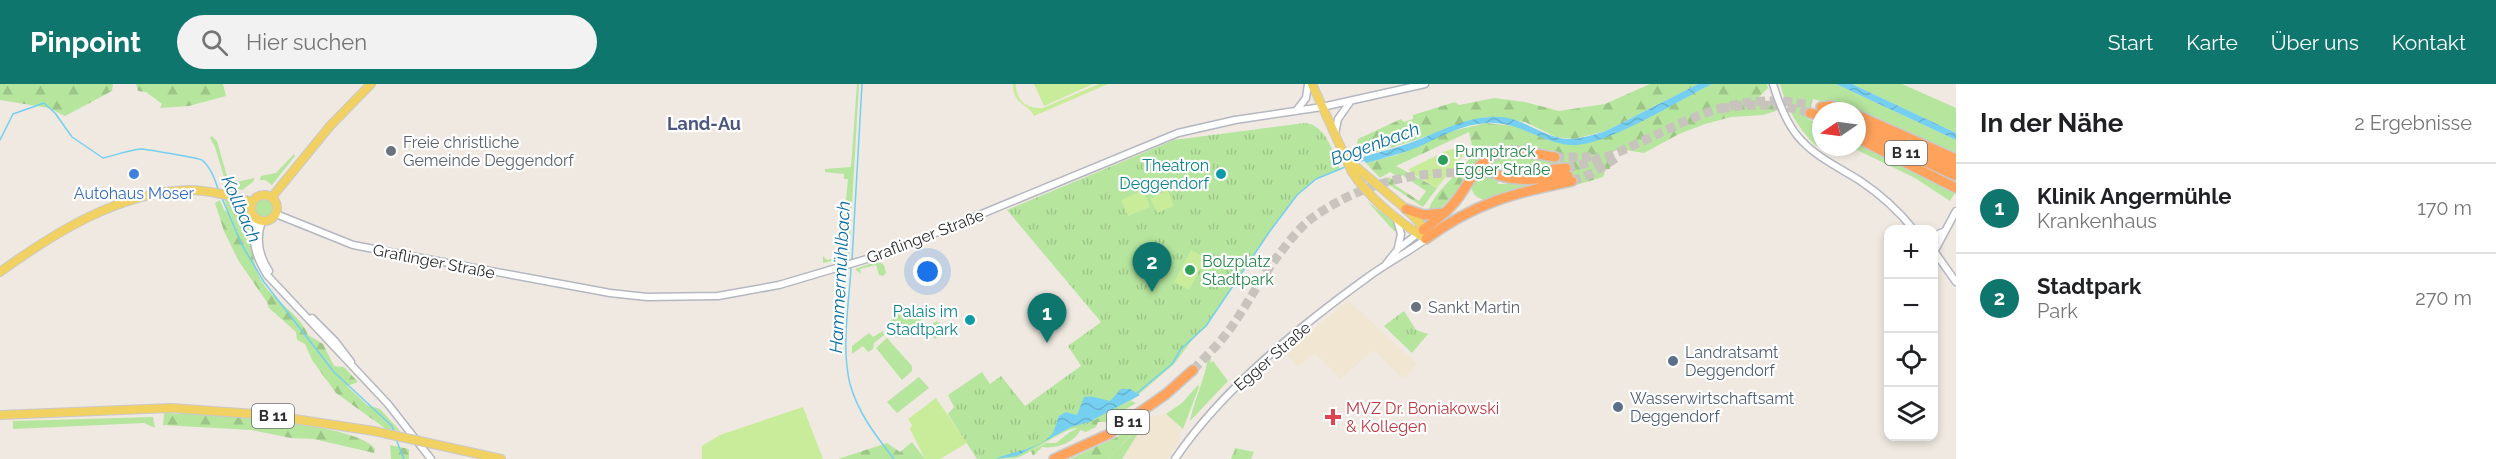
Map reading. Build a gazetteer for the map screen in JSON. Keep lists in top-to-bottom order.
{
  "streets": {
    "highway": ["B 11"],
    "street": ["Graflinger Straße", "Egger Straße"]
  },
  "districts": ["Land-Au"],
  "water": ["Bogenbach", "Kollbach", "Hammermühlbach"],
  "places": {
    "other": [
      "Freie christliche Gemeinde Deggendorf",
      "Pumptrack Egger Straße",
      "Autohaus Moser",
      "Theatron Deggendorf",
      "Bolzplatz Stadtpark",
      "Sankt Martin",
      "Palais im Stadtpark",
      "Landratsamt Deggendorf",
      "Wasserwirtschaftsamt Deggendorf"
    ],
    "health": ["MVZ Dr. Boniakowski & Kollegen"]
  },
  "north": "left",
  "page": {
    "header": "Pinpoint",
    "search": "Hier suchen",
    "nav": [
      "Start",
      "Karte",
      "Über uns",
      "Kontakt"
    ],
    "heading": ["In der Nähe", "2 Ergebnisse"],
    "list": [
      {
        "mark": "1",
        "name": "Klinik Angermühle",
        "note": "Krankenhaus",
        "value": "170 m"
      },
      {
        "mark": "2",
        "name": "Stadtpark",
        "note": "Park",
        "value": "270 m"
      }
    ],
    "map_buttons": ["+", "−"],
    "pins": ["2", "1"]
  }
}
